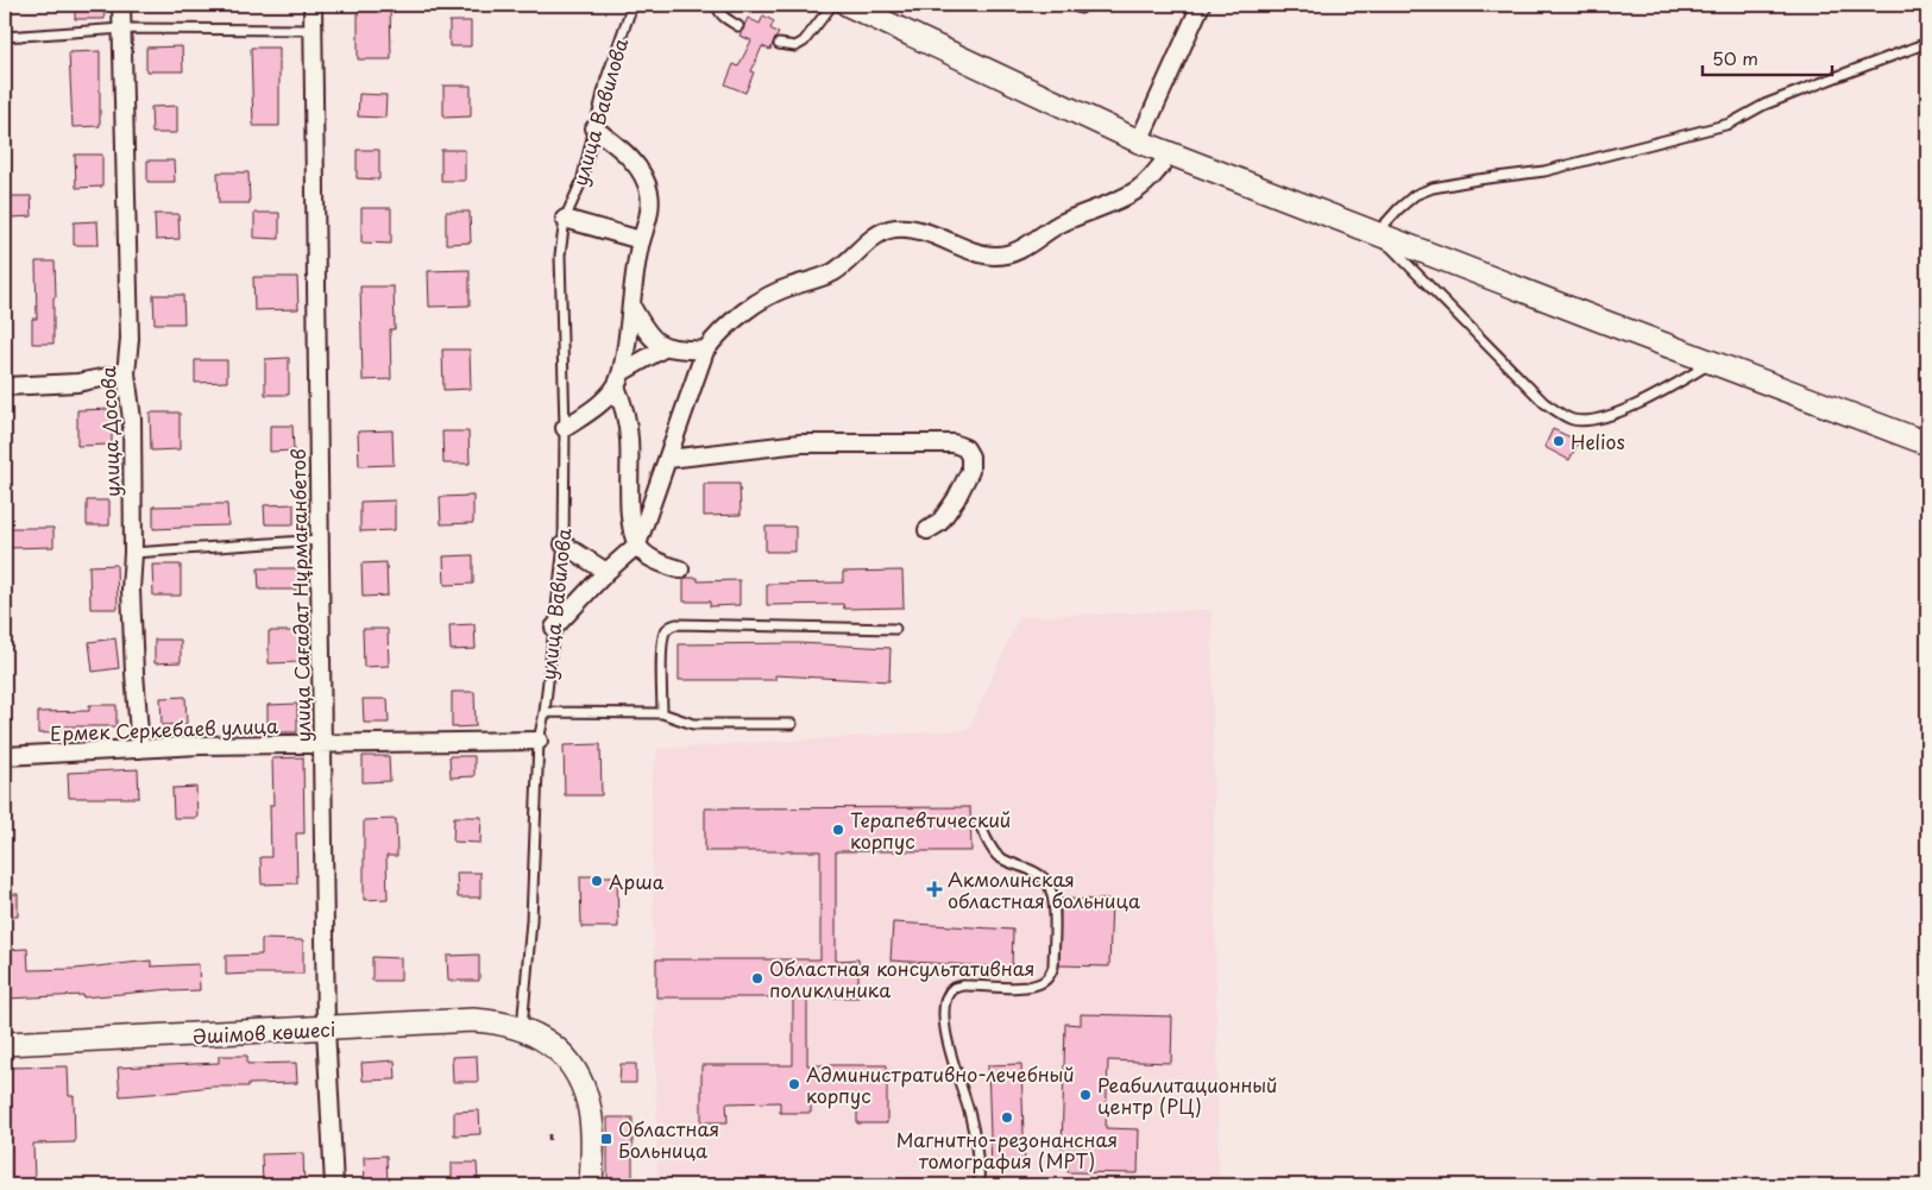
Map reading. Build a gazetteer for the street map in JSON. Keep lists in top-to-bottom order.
{
  "streets": {
    "street": [
      "улица Досова",
      "улица Сағадат Нұрмағанбетов",
      "Ермек Серкебаев улица",
      "Әшімов көшесі"
    ],
    "lane": ["улица Вавилова"]
  },
  "crossings": [
    ["улица Вавилова", "Ермек Серкебаев улица"],
    ["улица Вавилова", "Әшімов көшесі"],
    ["улица Досова", "Ермек Серкебаев улица"],
    ["улица Сағадат Нұрмағанбетов", "Ермек Серкебаев улица"],
    ["улица Сағадат Нұрмағанбетов", "Әшімов көшесі"]
  ],
  "places": {
    "other": [
      "Helios",
      "Терапевтический корпус",
      "Арша",
      "Областная консультативная поликлиника",
      "Административно-лечебный корпус",
      "Реабилитационный центр (РЦ)",
      "Магнитно-резонансная томография (МРТ)"
    ],
    "health": ["Акмолинская областная больница"],
    "transit": ["Областная Больница"]
  },
  "scale_bar": "50 m"
}
